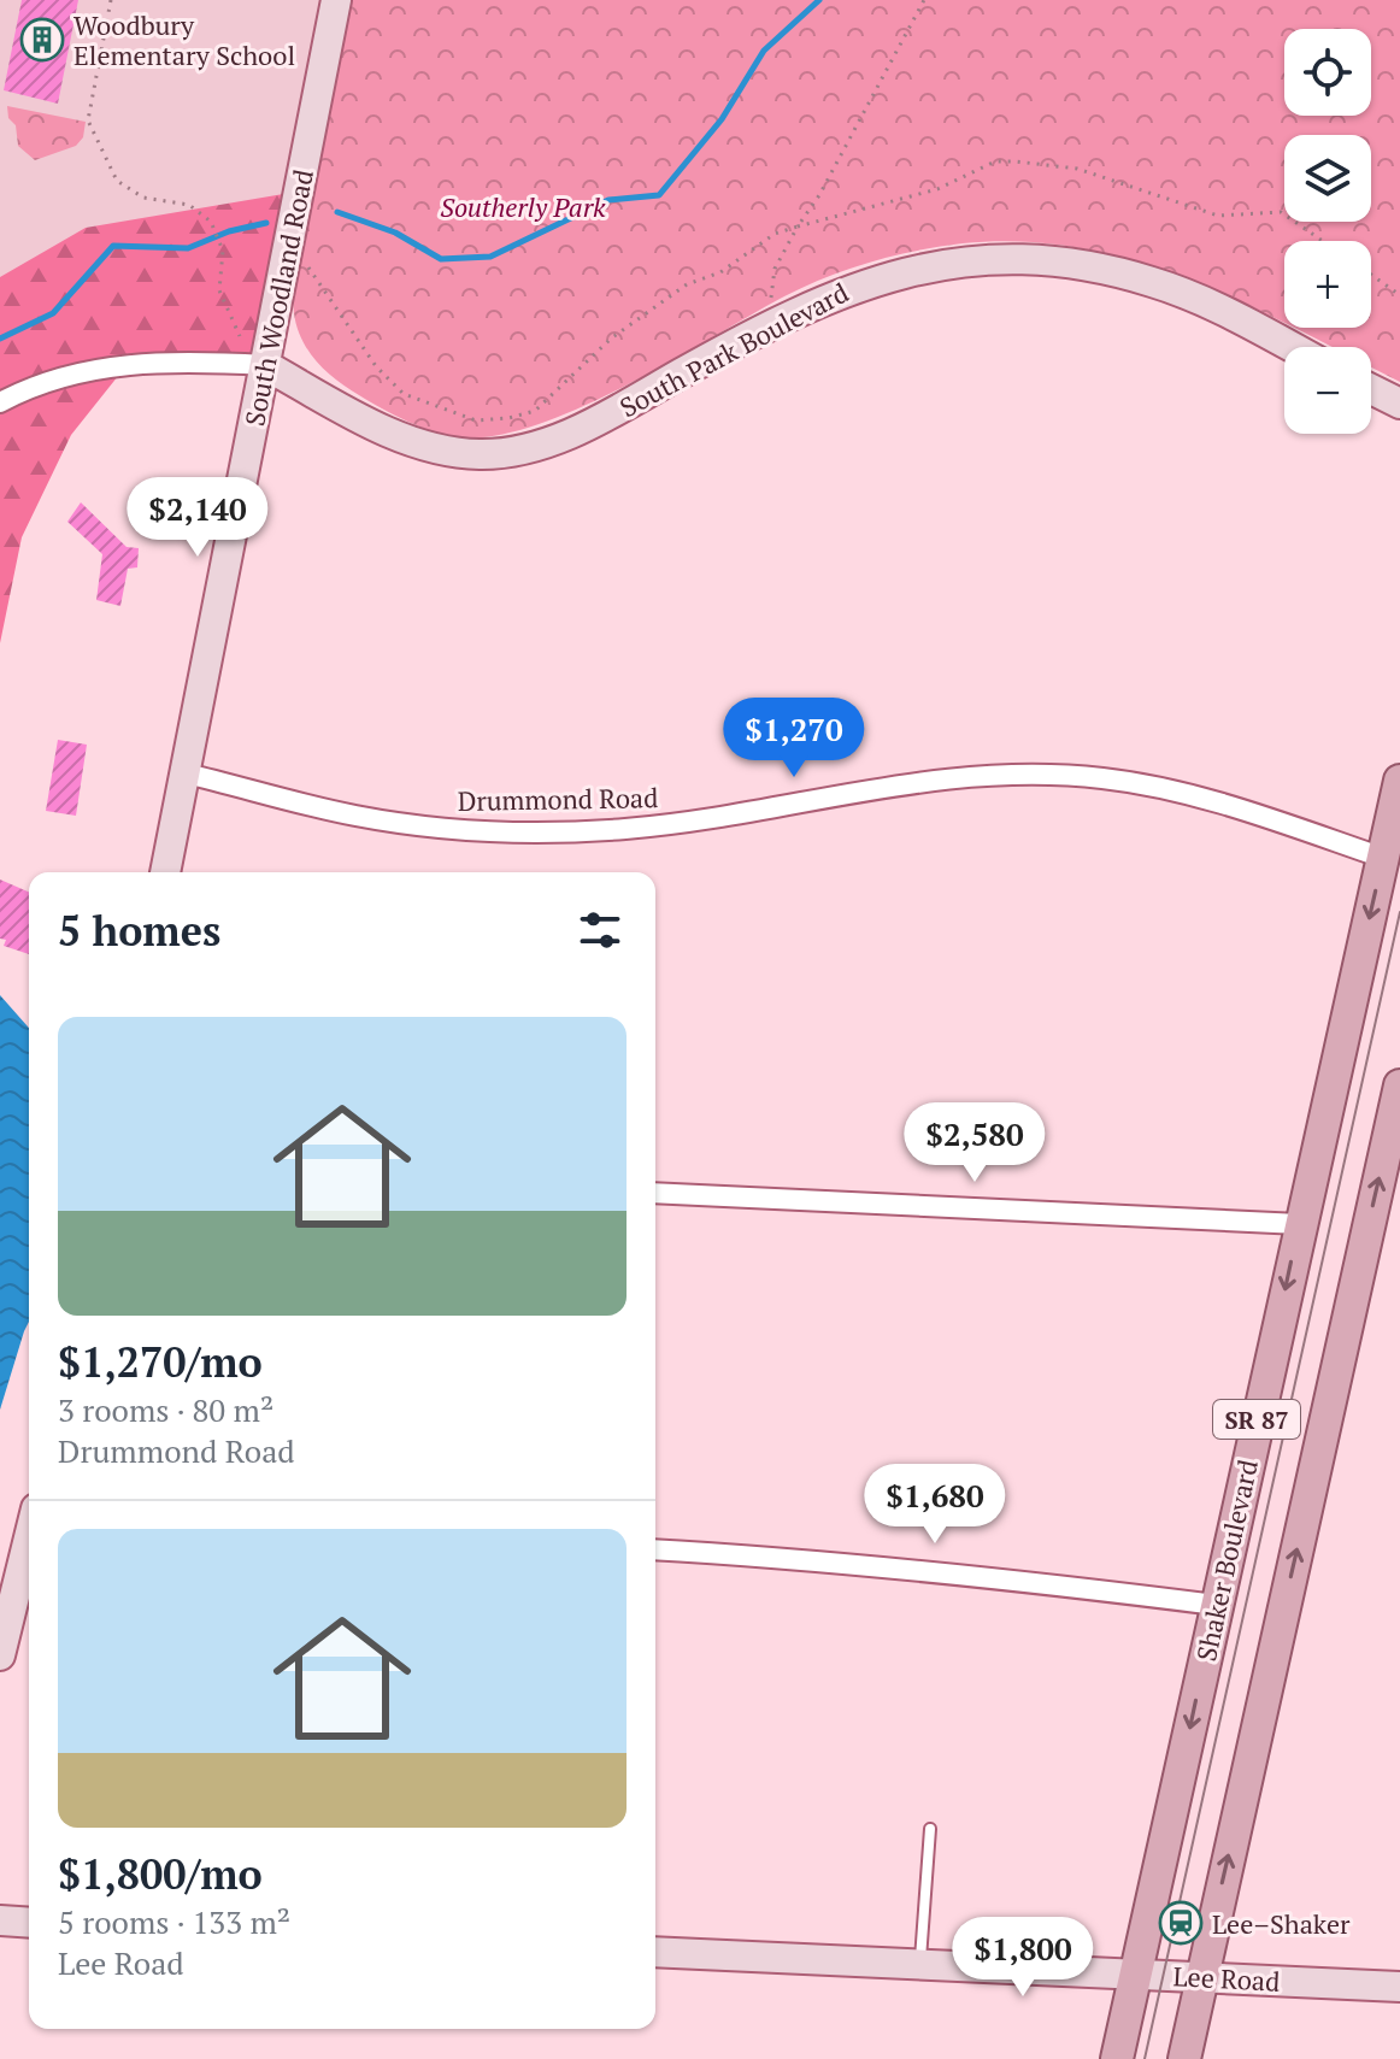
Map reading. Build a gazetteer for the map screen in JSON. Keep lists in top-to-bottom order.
{
  "streets": {
    "main road": ["SR 87", "Shaker Boulevard"],
    "street": [
      "South Woodland Road",
      "South Park Boulevard",
      "Drummond Road",
      "Lee Road"
    ]
  },
  "crossings": [
    ["South Woodland Road", "South Park Boulevard"],
    ["South Woodland Road", "Drummond Road"],
    ["Drummond Road", "Shaker Boulevard"],
    ["SR 87", "Lee Road"],
    ["Shaker Boulevard", "Lee Road"]
  ],
  "parks": ["Southerly Park"],
  "places": {
    "building": ["Woodbury Elementary School"],
    "station": ["Lee–Shaker"]
  },
  "page": {
    "map_buttons": ["+", "−"],
    "price": [
      "$2,140",
      "$1,270",
      "$2,580",
      "$1,680",
      "$1,800"
    ],
    "heading": "5 homes",
    "list": [
      {
        "name": "$1,270/mo",
        "note": "3 rooms · 80 m² · Drummond Road"
      },
      {
        "name": "$1,800/mo",
        "note": "5 rooms · 133 m² · Lee Road"
      }
    ]
  }
}
